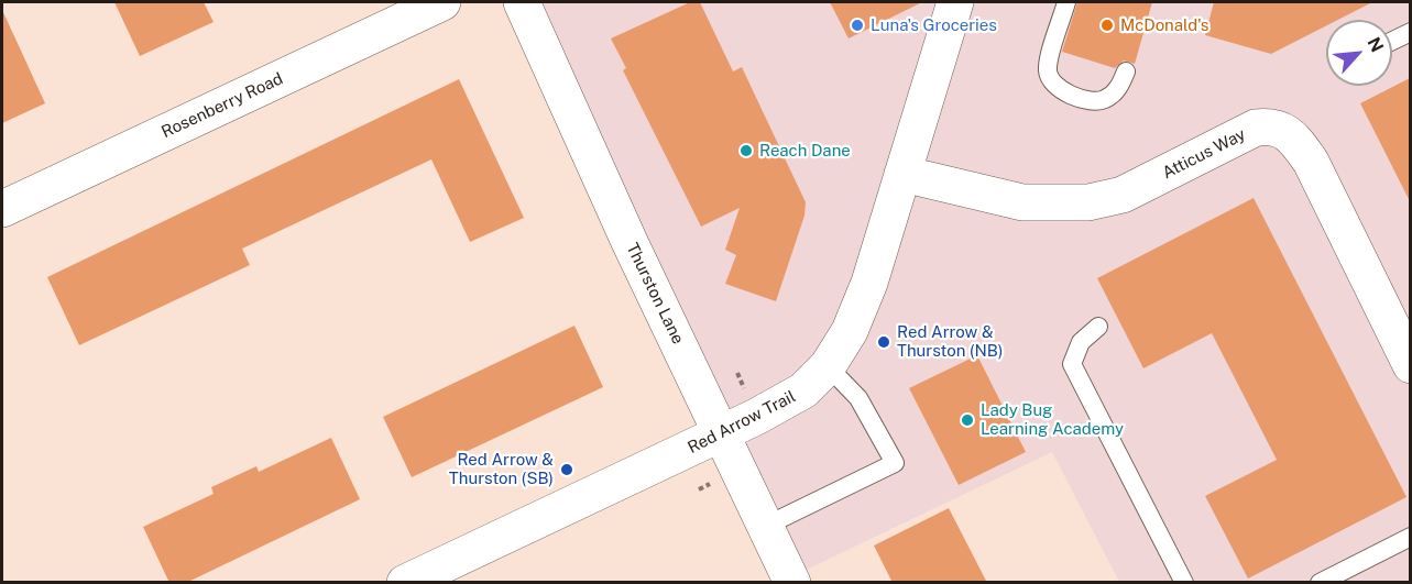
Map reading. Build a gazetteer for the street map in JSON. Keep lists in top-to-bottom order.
{
  "streets": {
    "street": [
      "Rosenberry Road",
      "Atticus Way",
      "Thurston Lane",
      "Red Arrow Trail"
    ]
  },
  "crossings": [
    ["Atticus Way", "Red Arrow Trail"],
    ["Thurston Lane", "Red Arrow Trail"]
  ],
  "places": [
    "Luna's Groceries",
    "McDonald's",
    "Reach Dane",
    "Red Arrow & Thurston (NB)",
    "Lady Bug Learning Academy",
    "Red Arrow & Thurston (SB)"
  ],
  "north": "top right"
}
